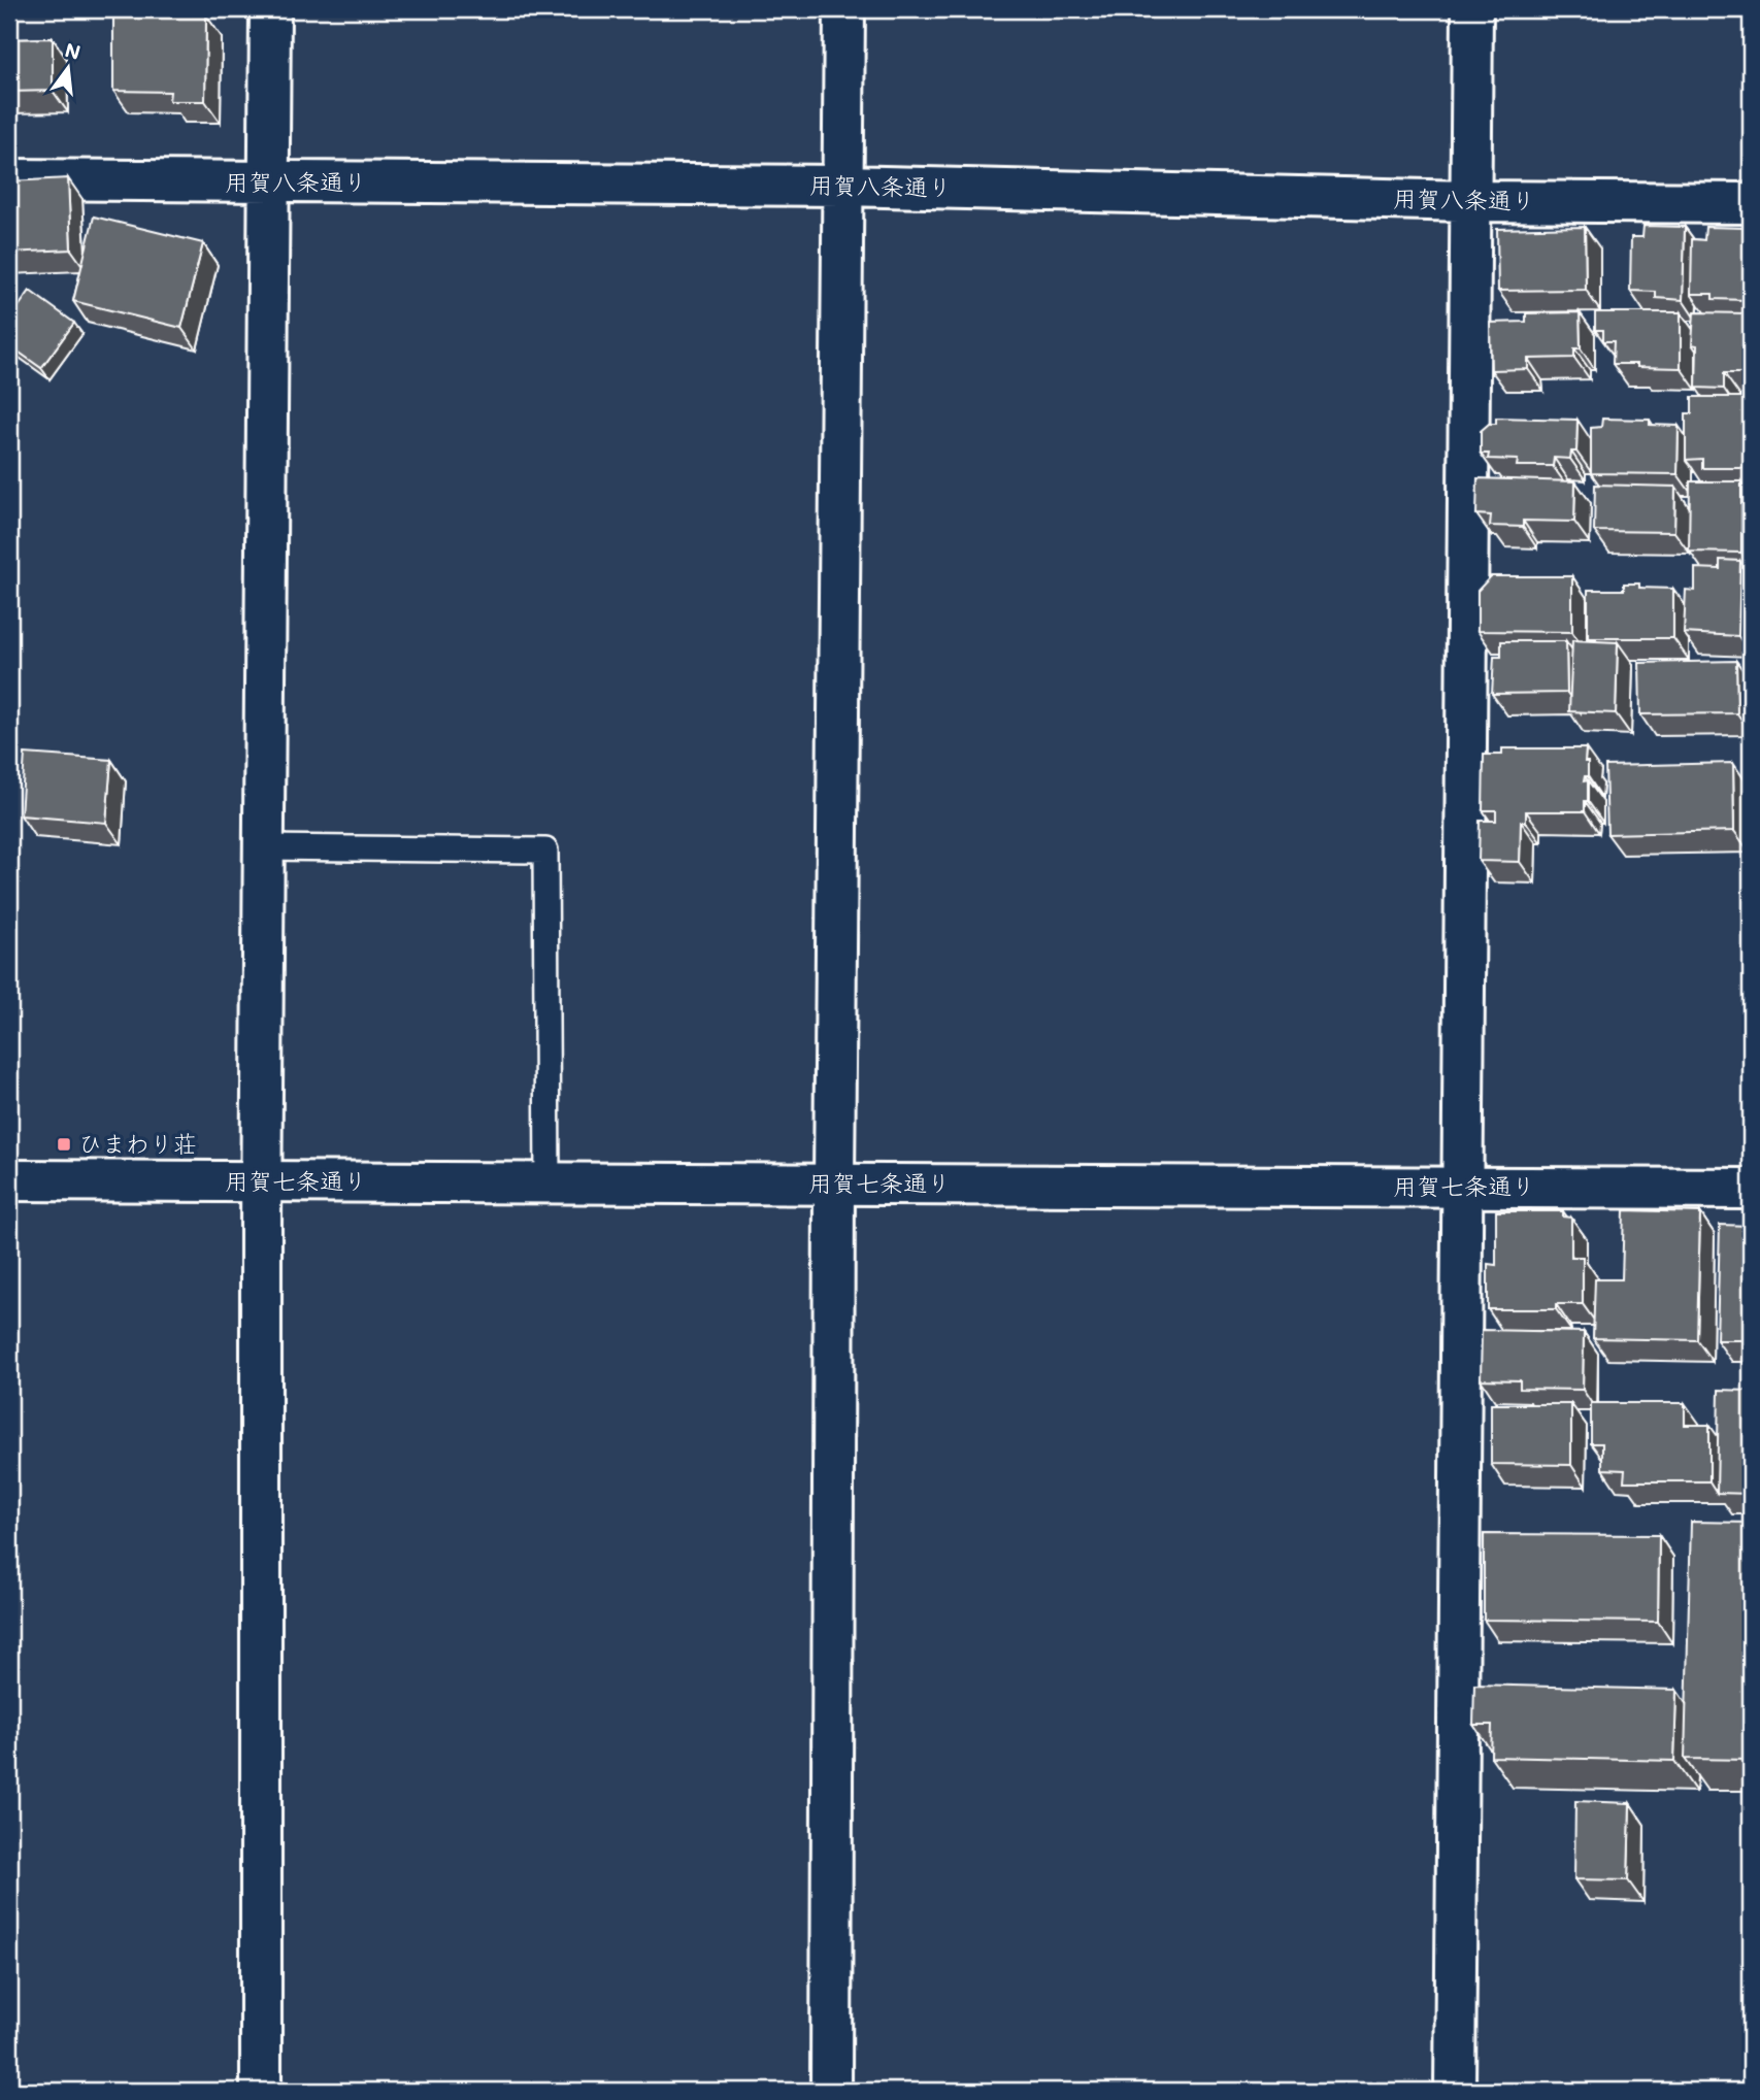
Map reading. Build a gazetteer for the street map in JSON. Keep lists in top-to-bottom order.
{
  "streets": {
    "street": ["用賀八条通り", "用賀七条通り"]
  },
  "places": {
    "transit": ["ひまわり荘"]
  },
  "north": "top"
}
